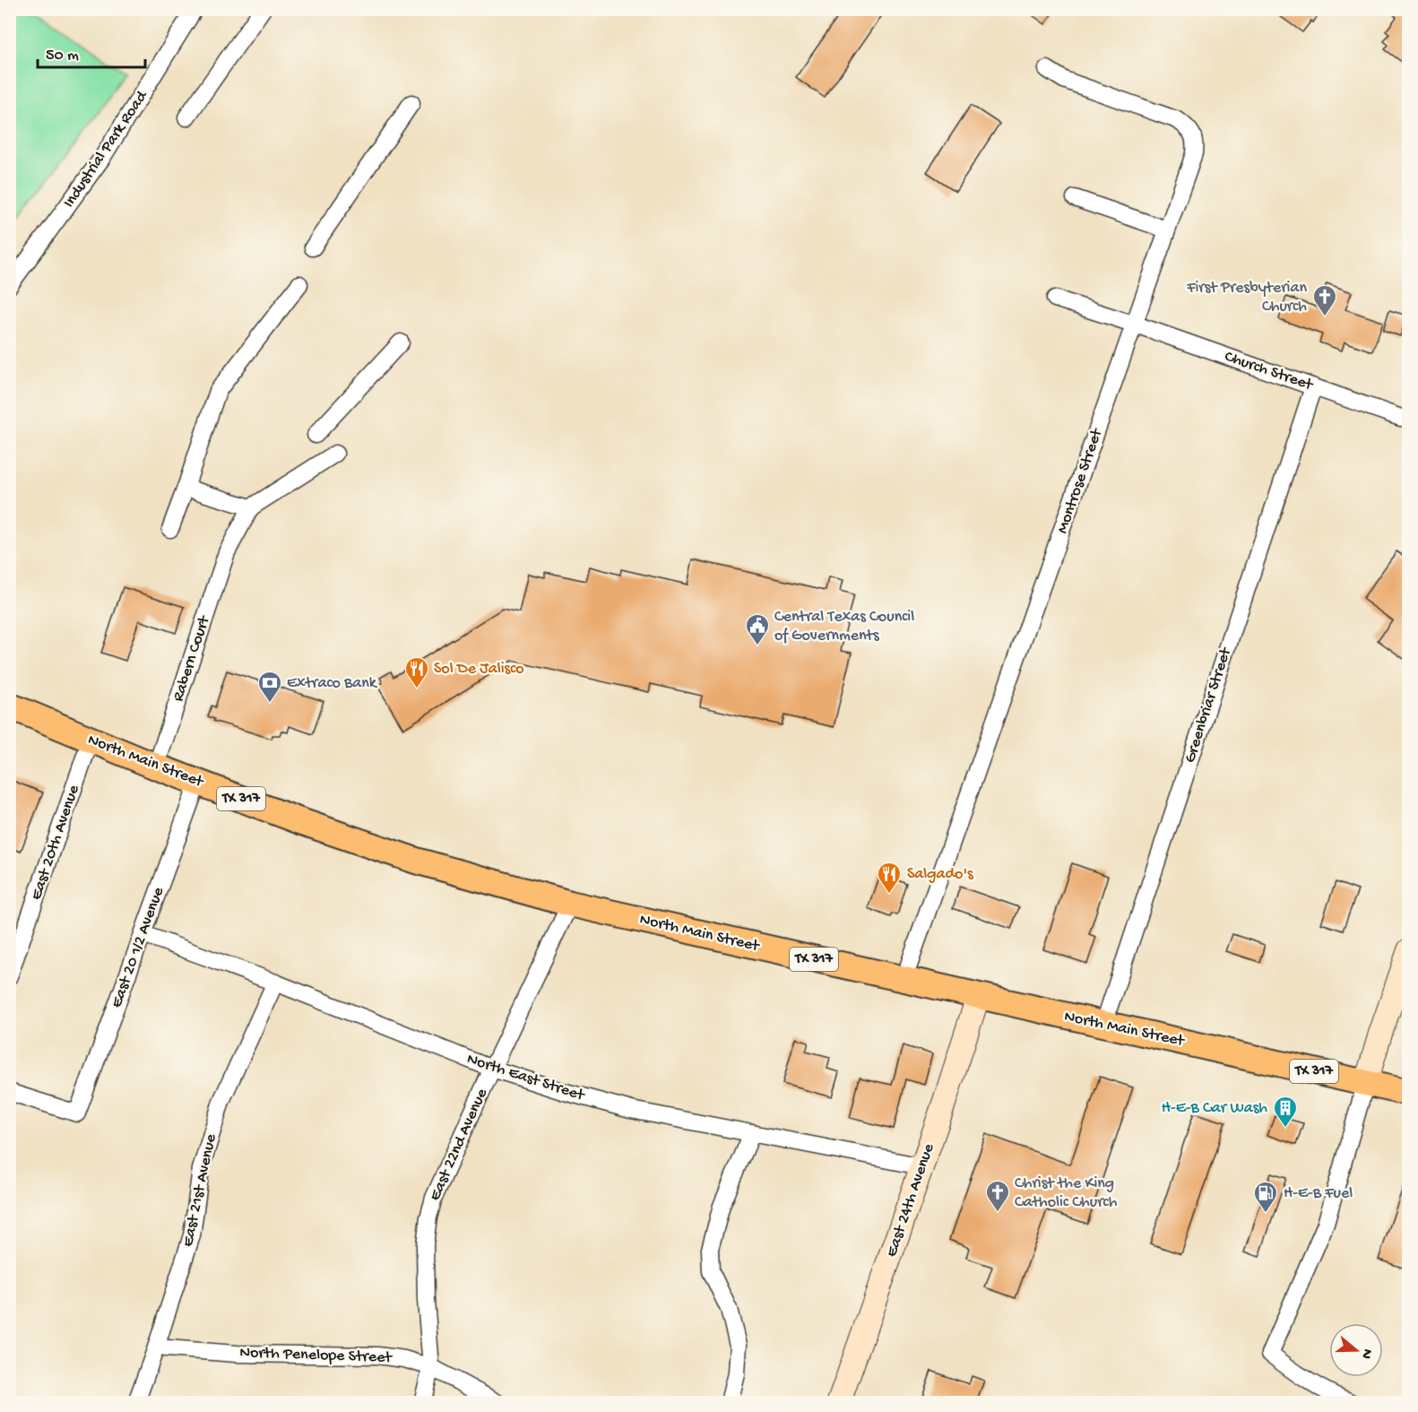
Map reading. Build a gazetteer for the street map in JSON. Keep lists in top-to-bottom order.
{
  "streets": {
    "main road": ["North Main Street", "TX 317"],
    "street": [
      "Industrial Park Road",
      "Church Street",
      "Montrose Street",
      "Rabern Court",
      "Greenbriar Street",
      "East 20th Avenue",
      "East 20 1/2 Avenue",
      "North East Street",
      "East 22nd Avenue",
      "East 21st Avenue",
      "East 24th Avenue",
      "North Penelope Street"
    ]
  },
  "crossings": [
    ["Church Street", "Montrose Street"],
    ["Church Street", "Greenbriar Street"],
    ["Montrose Street", "North Main Street"],
    ["Rabern Court", "North Main Street"],
    ["Greenbriar Street", "North Main Street"],
    ["North Main Street", "East 20th Avenue"],
    ["North Main Street", "East 20 1/2 Avenue"],
    ["North Main Street", "East 22nd Avenue"],
    ["North Main Street", "East 24th Avenue"],
    ["East 20 1/2 Avenue", "North East Street"],
    ["North East Street", "East 22nd Avenue"],
    ["North East Street", "East 21st Avenue"],
    ["North East Street", "East 24th Avenue"],
    ["East 22nd Avenue", "North Penelope Street"],
    ["East 21st Avenue", "North Penelope Street"]
  ],
  "places": {
    "church": ["First Presbyterian Church", "Christ the King Catholic Church"],
    "public building": ["Central Texas Council of Governments"],
    "restaurant": ["Sol De Jalisco", "Salgado's"],
    "bank": ["Extraco Bank"],
    "building": ["H-E-B Car Wash"],
    "fuel station": ["H-E-B Fuel"]
  },
  "scale_bar": "50 m",
  "north": "right"
}
